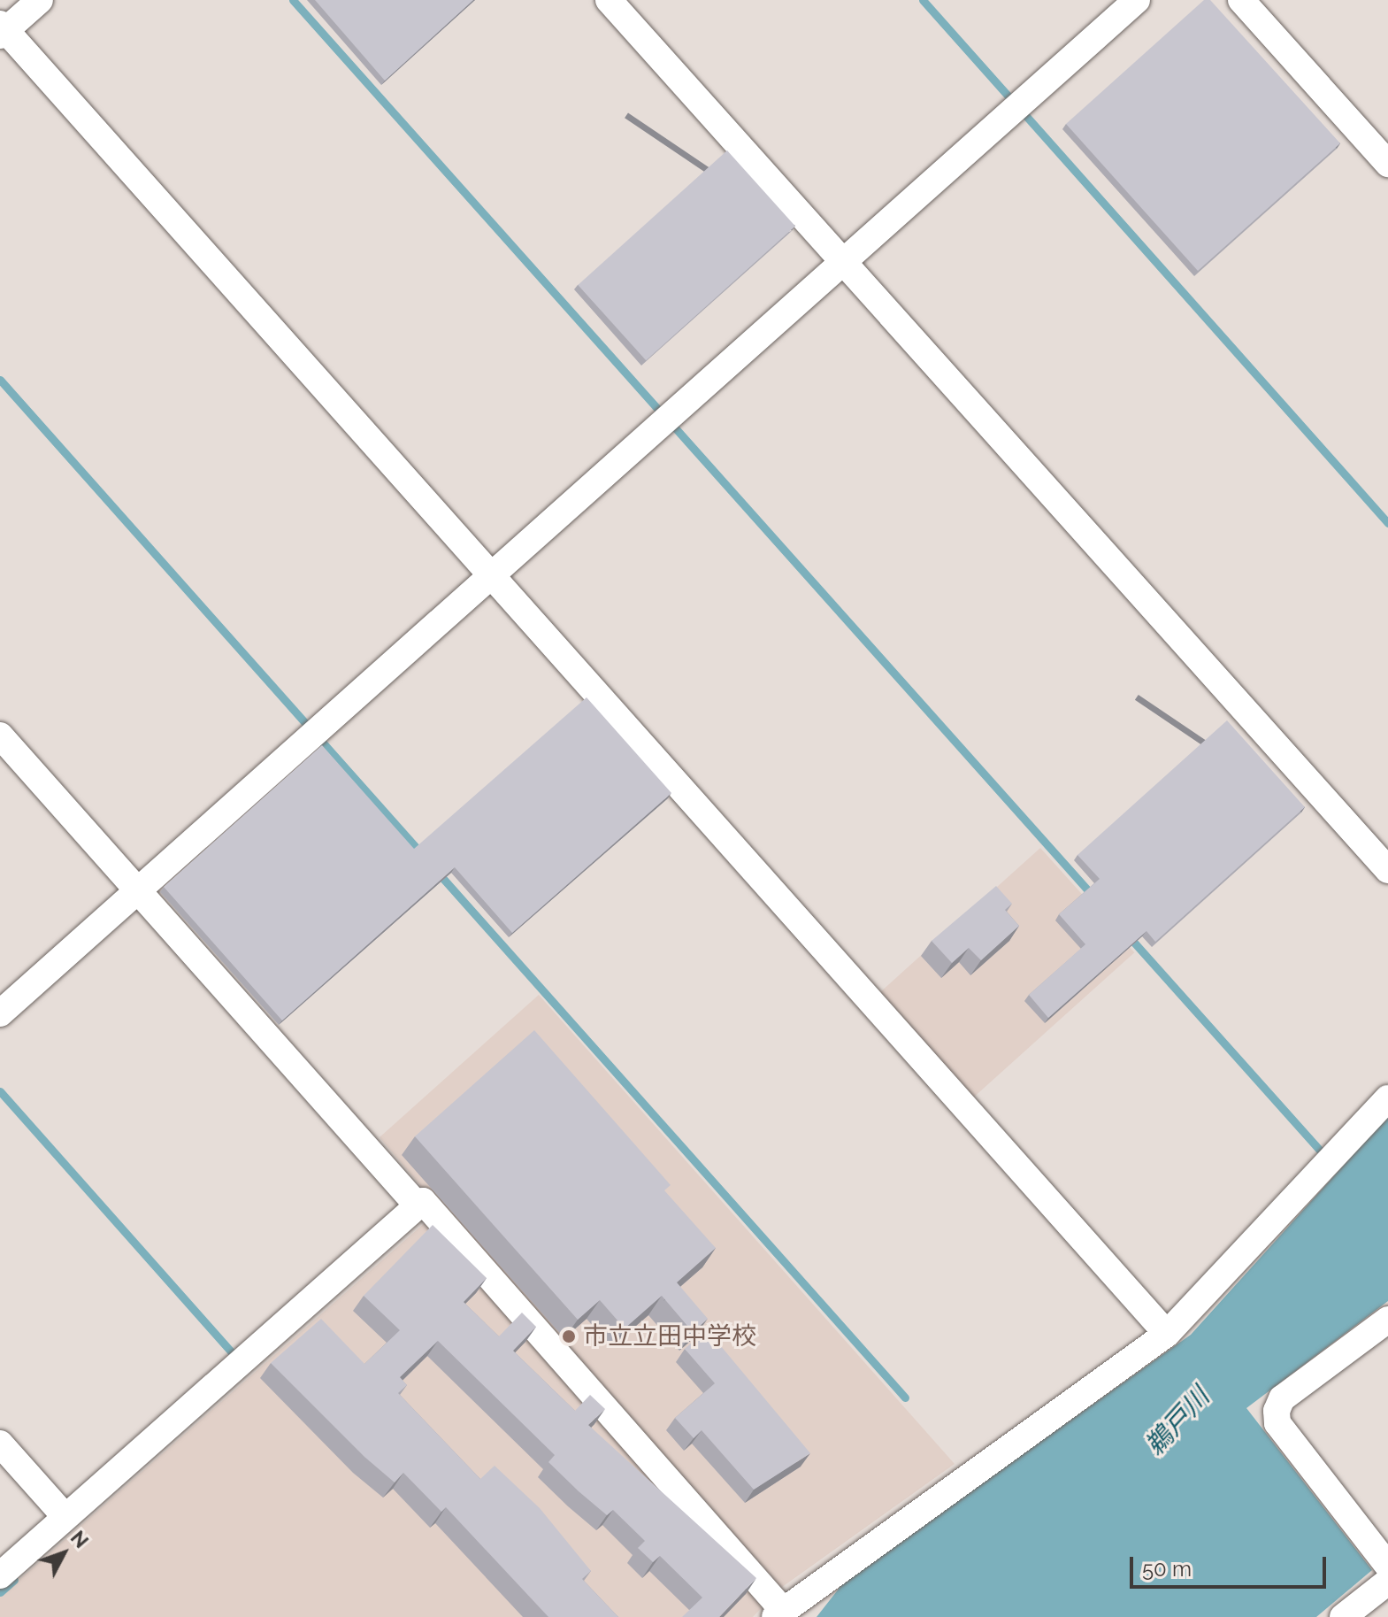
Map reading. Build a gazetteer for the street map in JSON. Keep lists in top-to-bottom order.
{
  "water": ["鵜戸川"],
  "places": ["市立立田中学校"],
  "scale_bar": "50 m",
  "north": "top right"
}
